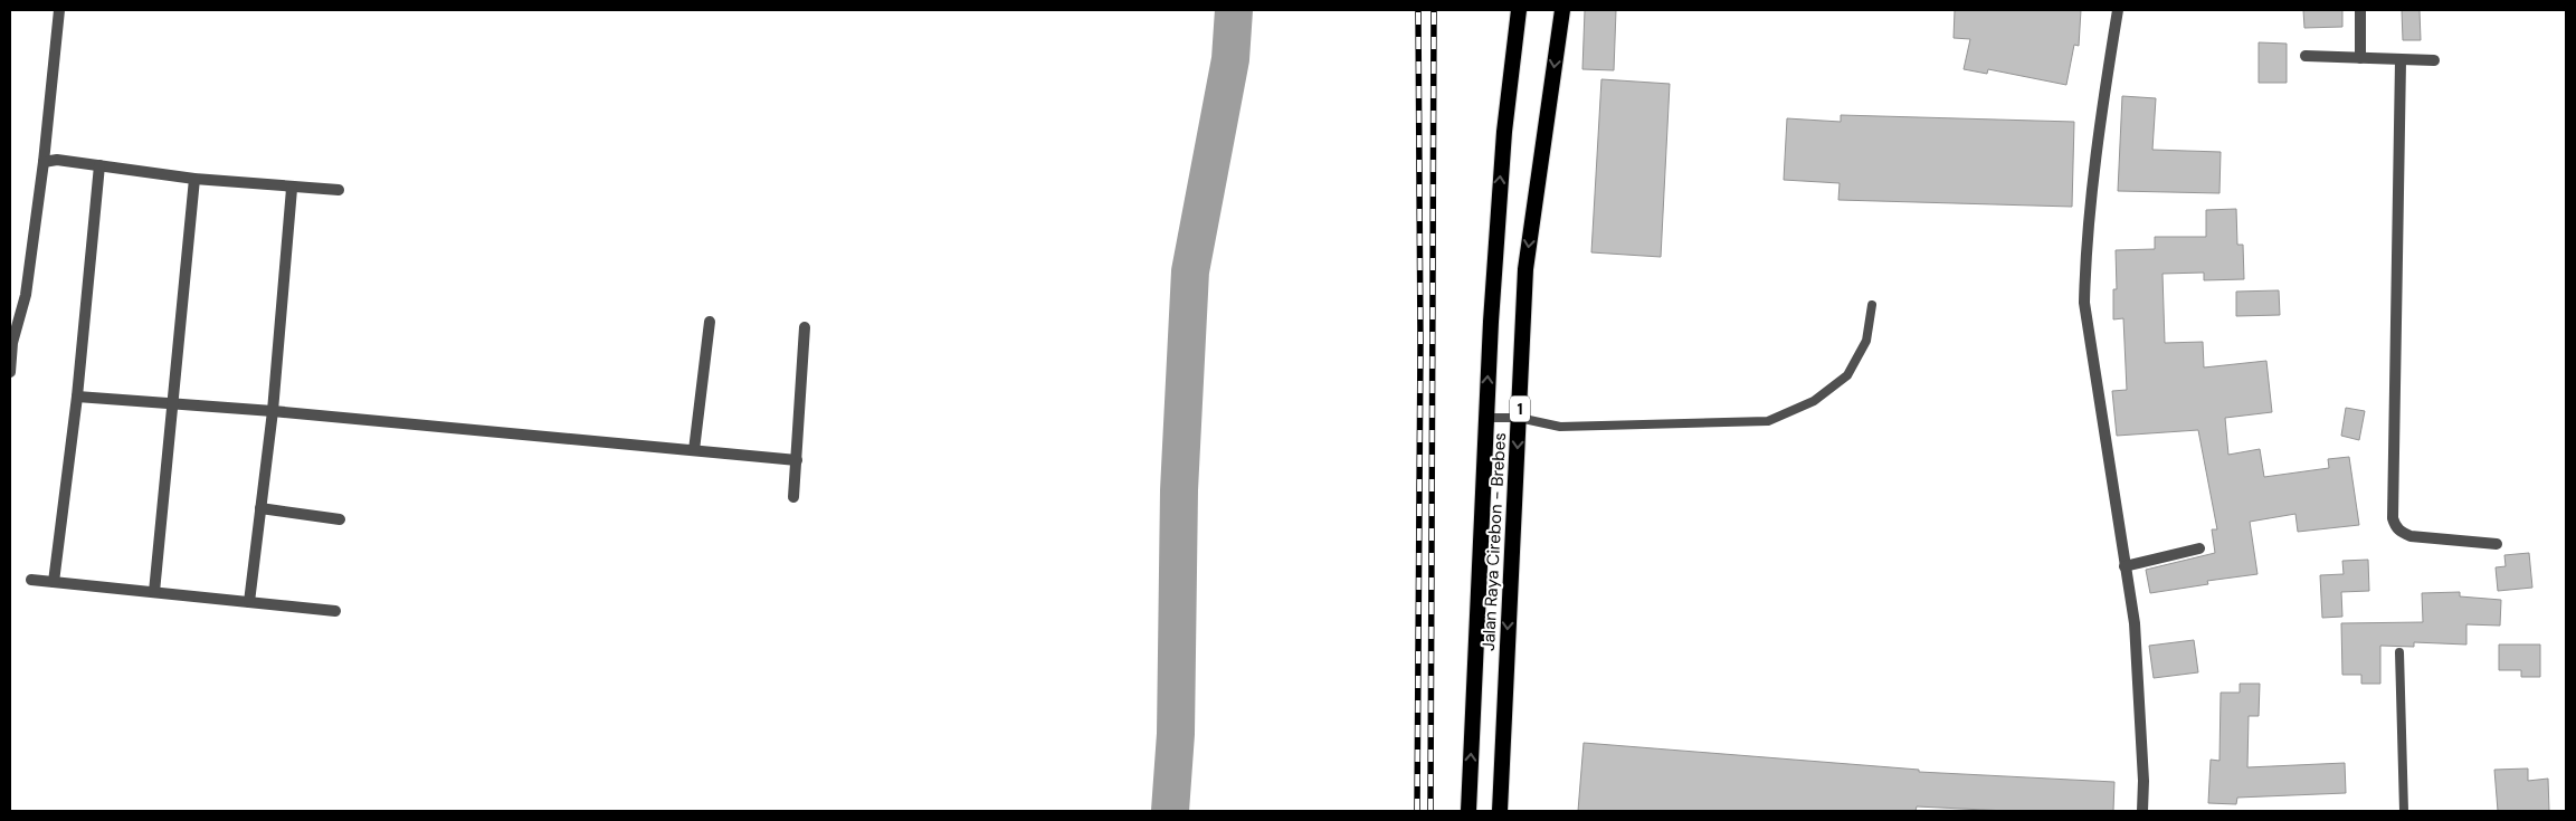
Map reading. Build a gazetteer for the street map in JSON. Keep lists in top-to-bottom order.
{
  "streets": {
    "highway": ["1", "Jalan Raya Cirebon - Brebes"]
  }
}
